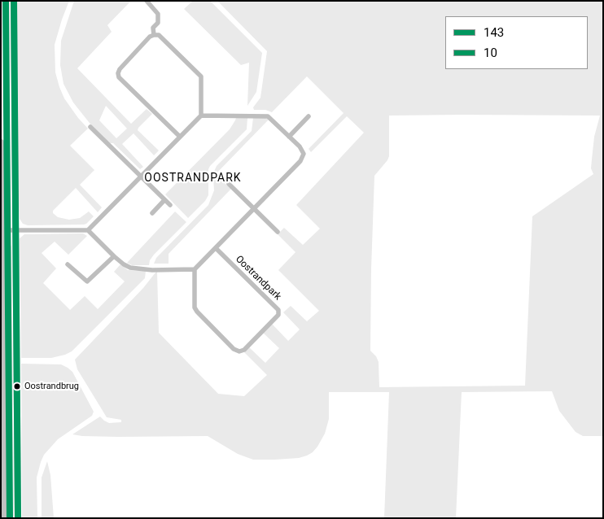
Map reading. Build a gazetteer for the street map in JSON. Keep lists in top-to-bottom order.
{
  "streets": {
    "street": ["Oostrandpark"]
  },
  "districts": ["OOSTRANDPARK"],
  "places": ["Oostrandbrug"],
  "lines": ["transit line 143", "transit line 10"],
  "legend": ["143", "10"]
}
